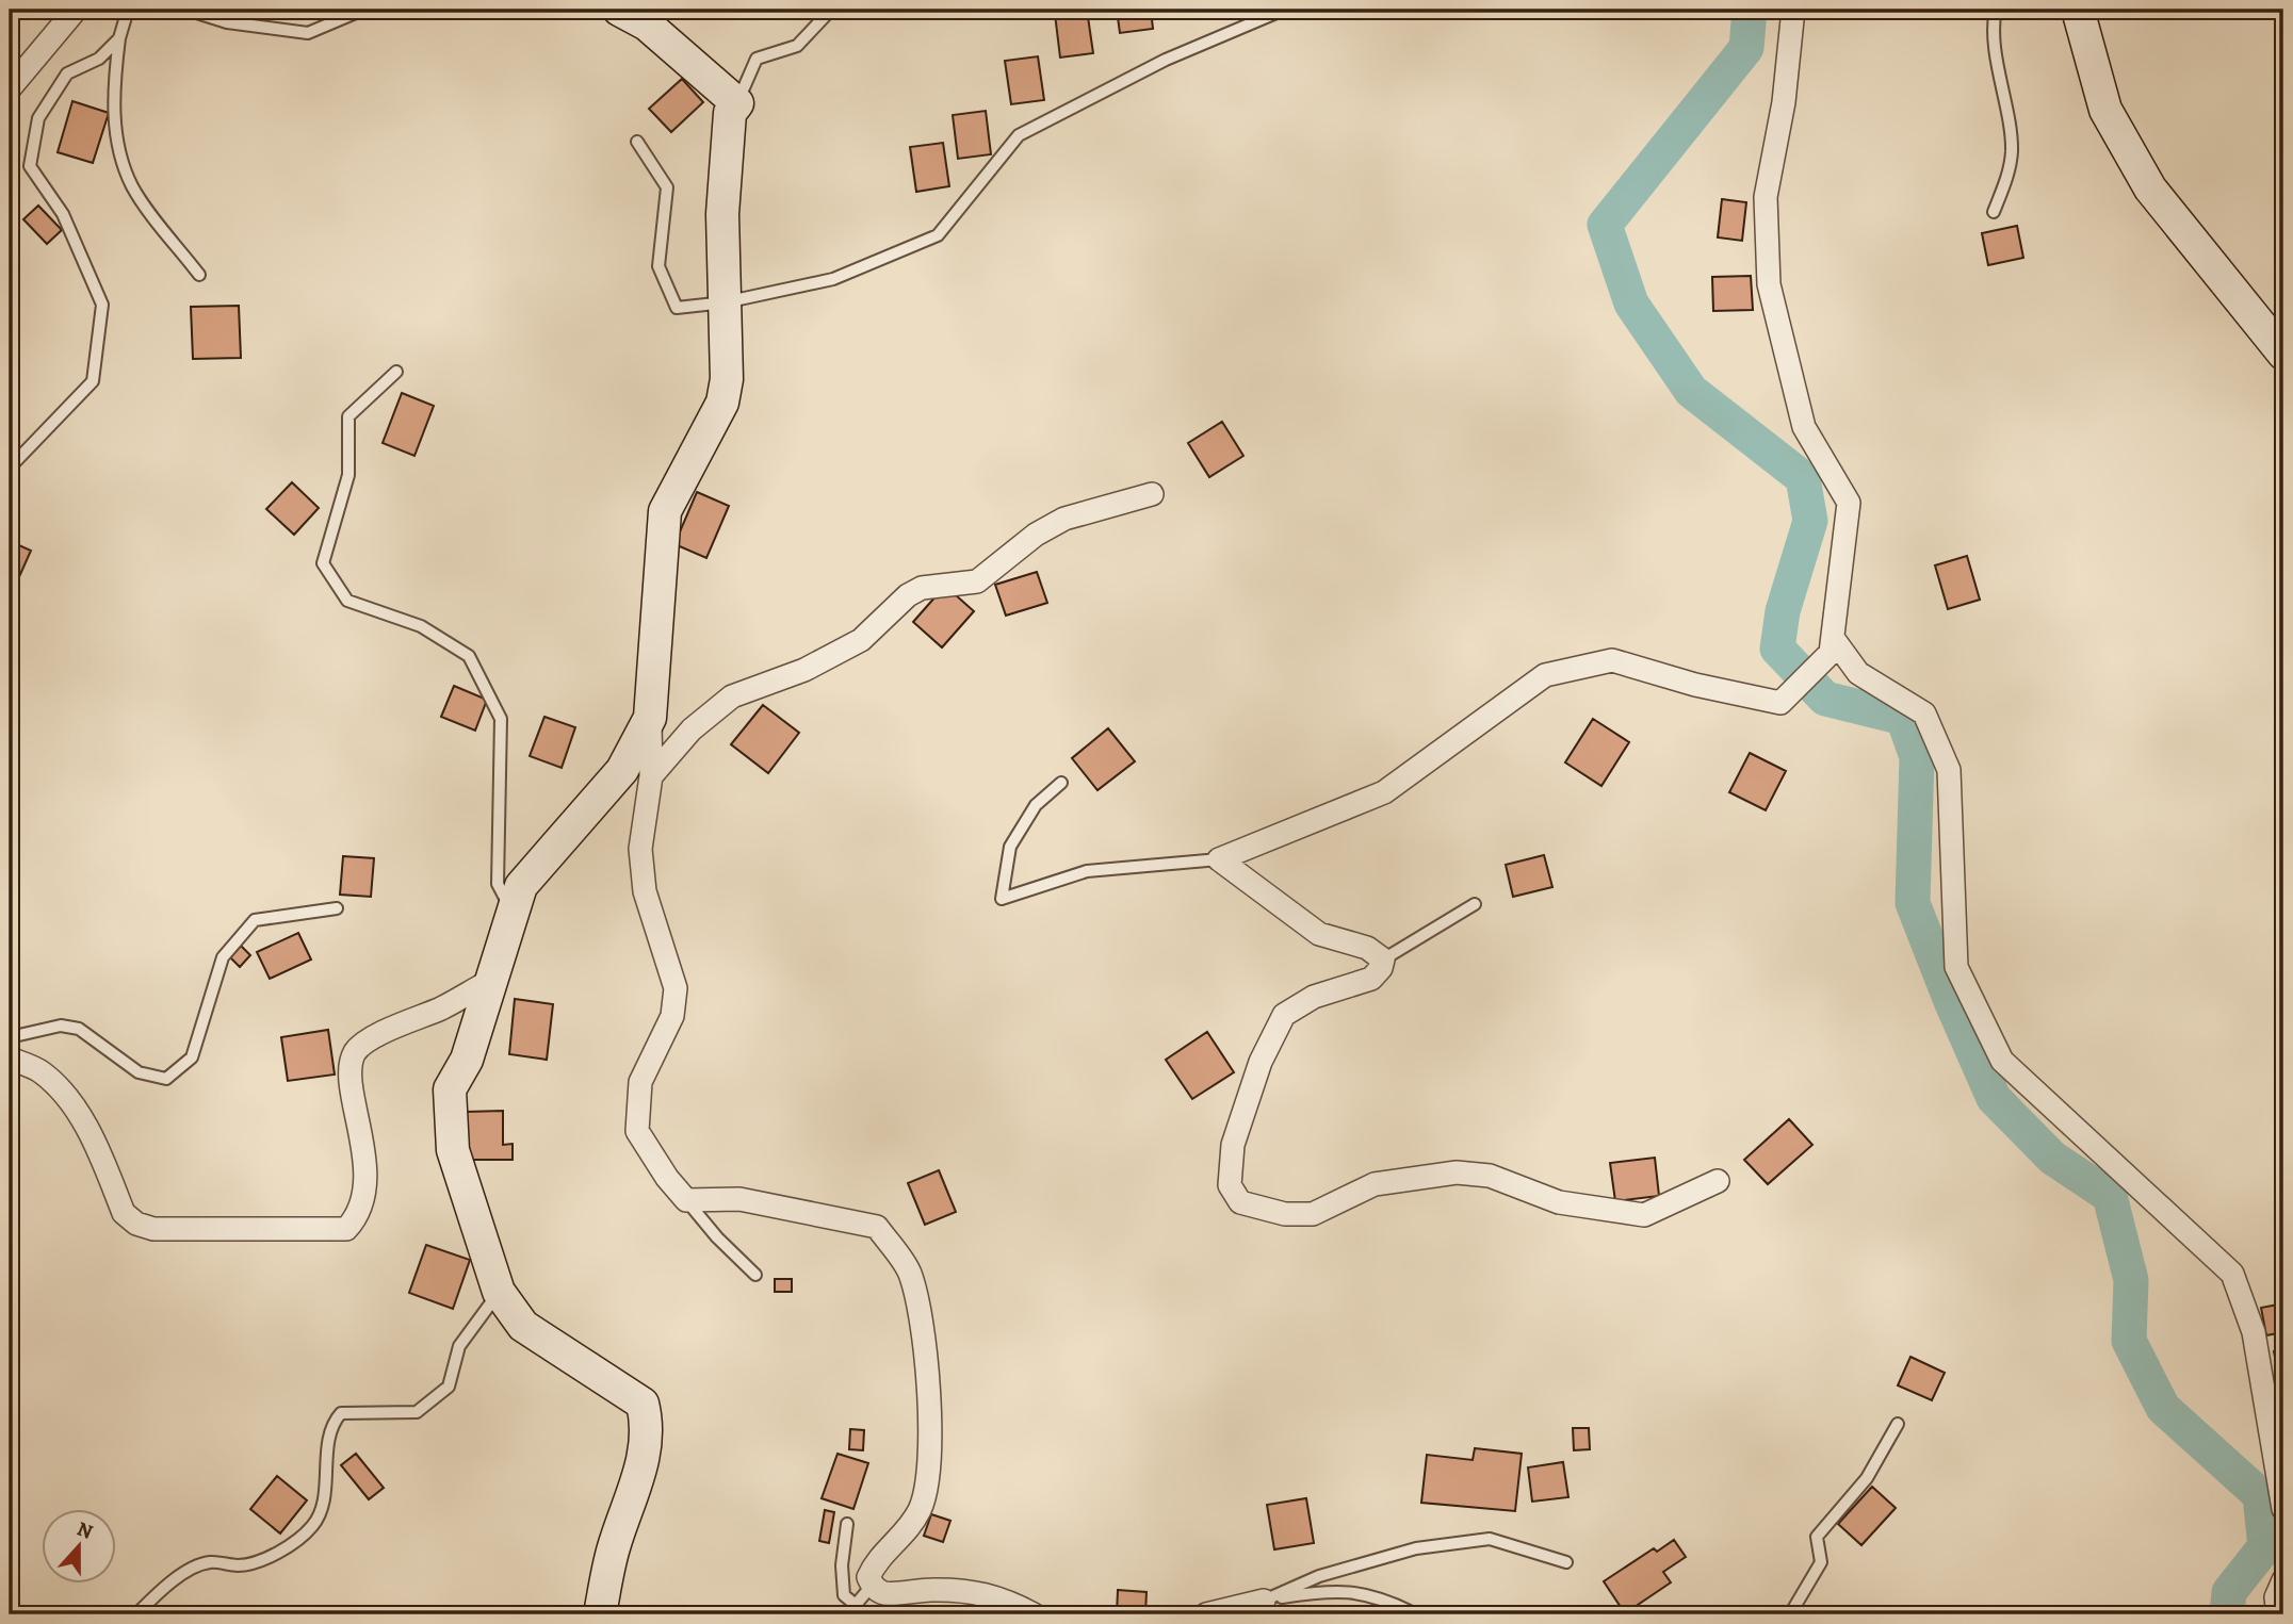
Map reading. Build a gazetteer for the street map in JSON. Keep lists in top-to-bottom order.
{
  "north": "top"
}
